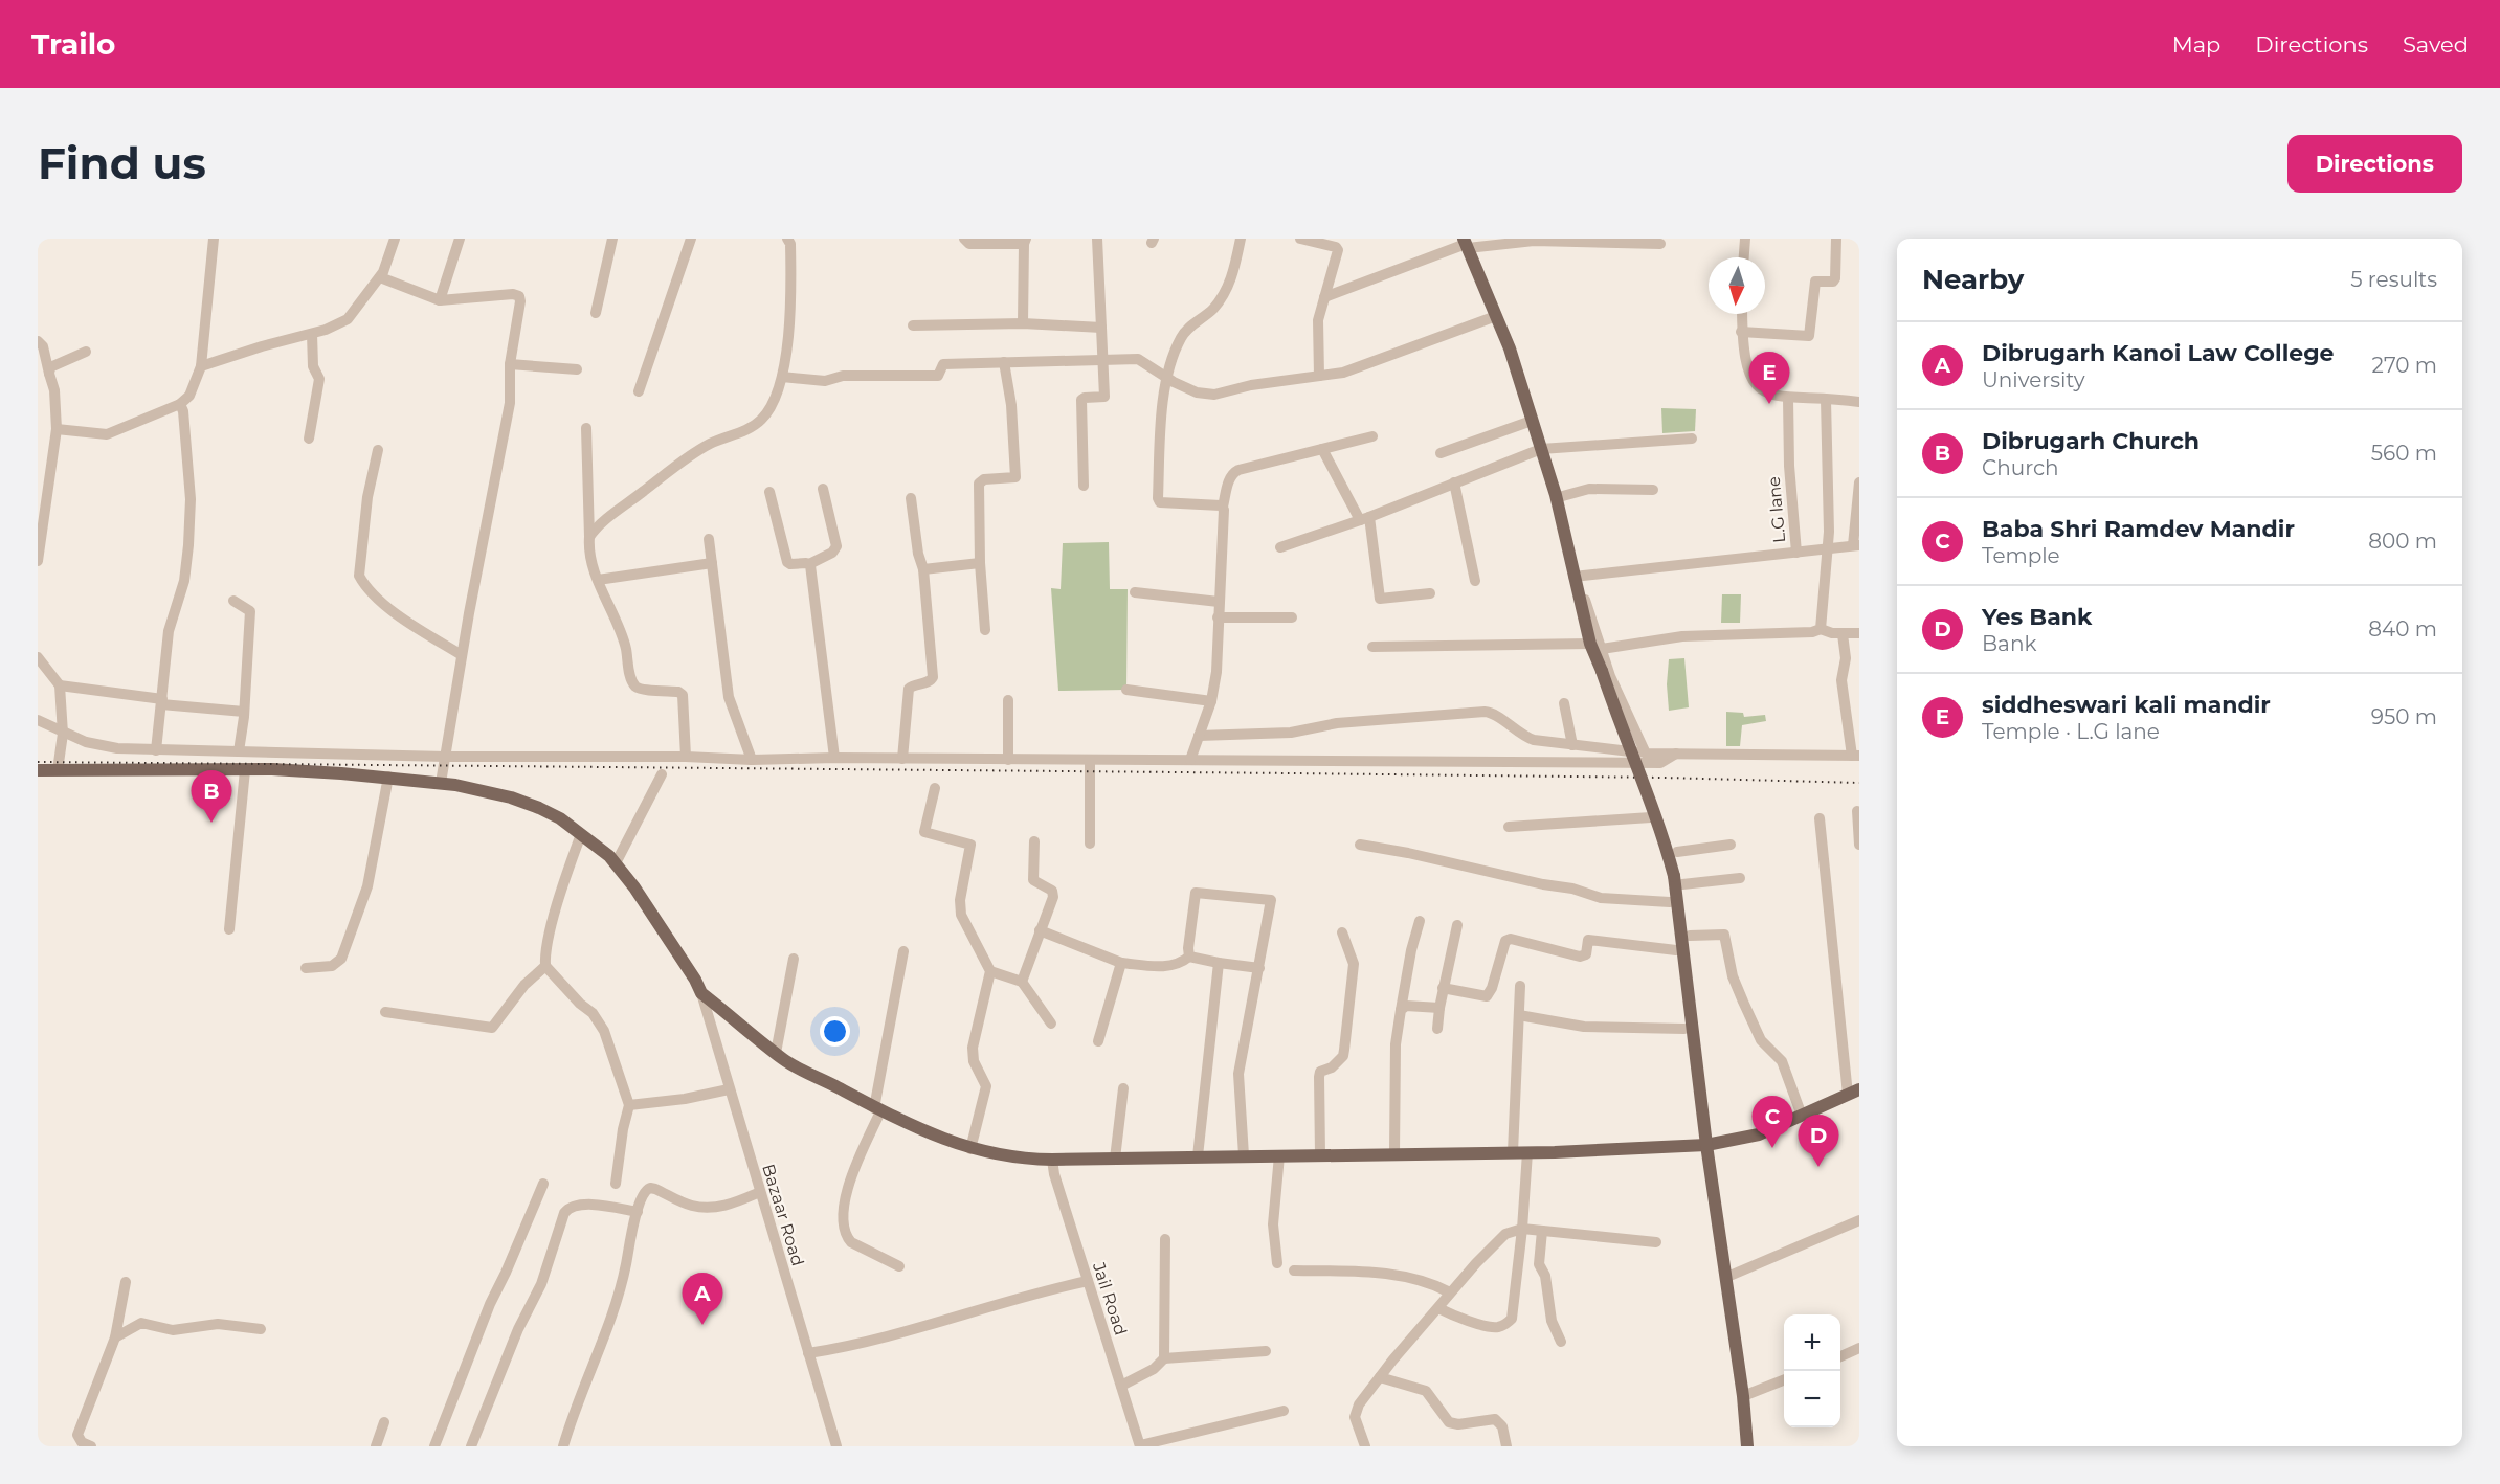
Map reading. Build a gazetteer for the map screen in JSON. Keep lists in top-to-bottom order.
{
  "streets": {
    "street": ["L.G lane", "Bazaar Road", "Jail Road"]
  },
  "north": "bottom",
  "page": {
    "header": "Trailo",
    "nav": ["Map", "Directions", "Saved"],
    "buttons": "Directions",
    "title": "Find us",
    "heading": ["Nearby", "5 results"],
    "list": [
      {
        "mark": "A",
        "name": "Dibrugarh Kanoi Law College",
        "note": "University",
        "value": "270 m"
      },
      {
        "mark": "B",
        "name": "Dibrugarh Church",
        "note": "Church",
        "value": "560 m"
      },
      {
        "mark": "C",
        "name": "Baba Shri Ramdev Mandir",
        "note": "Temple",
        "value": "800 m"
      },
      {
        "mark": "D",
        "name": "Yes Bank",
        "note": "Bank",
        "value": "840 m"
      },
      {
        "mark": "E",
        "name": "siddheswari kali mandir",
        "note": "Temple · L.G lane",
        "value": "950 m"
      }
    ],
    "pins": [
      "E",
      "B",
      "C",
      "D",
      "A"
    ],
    "map_buttons": ["+", "−"]
  }
}
